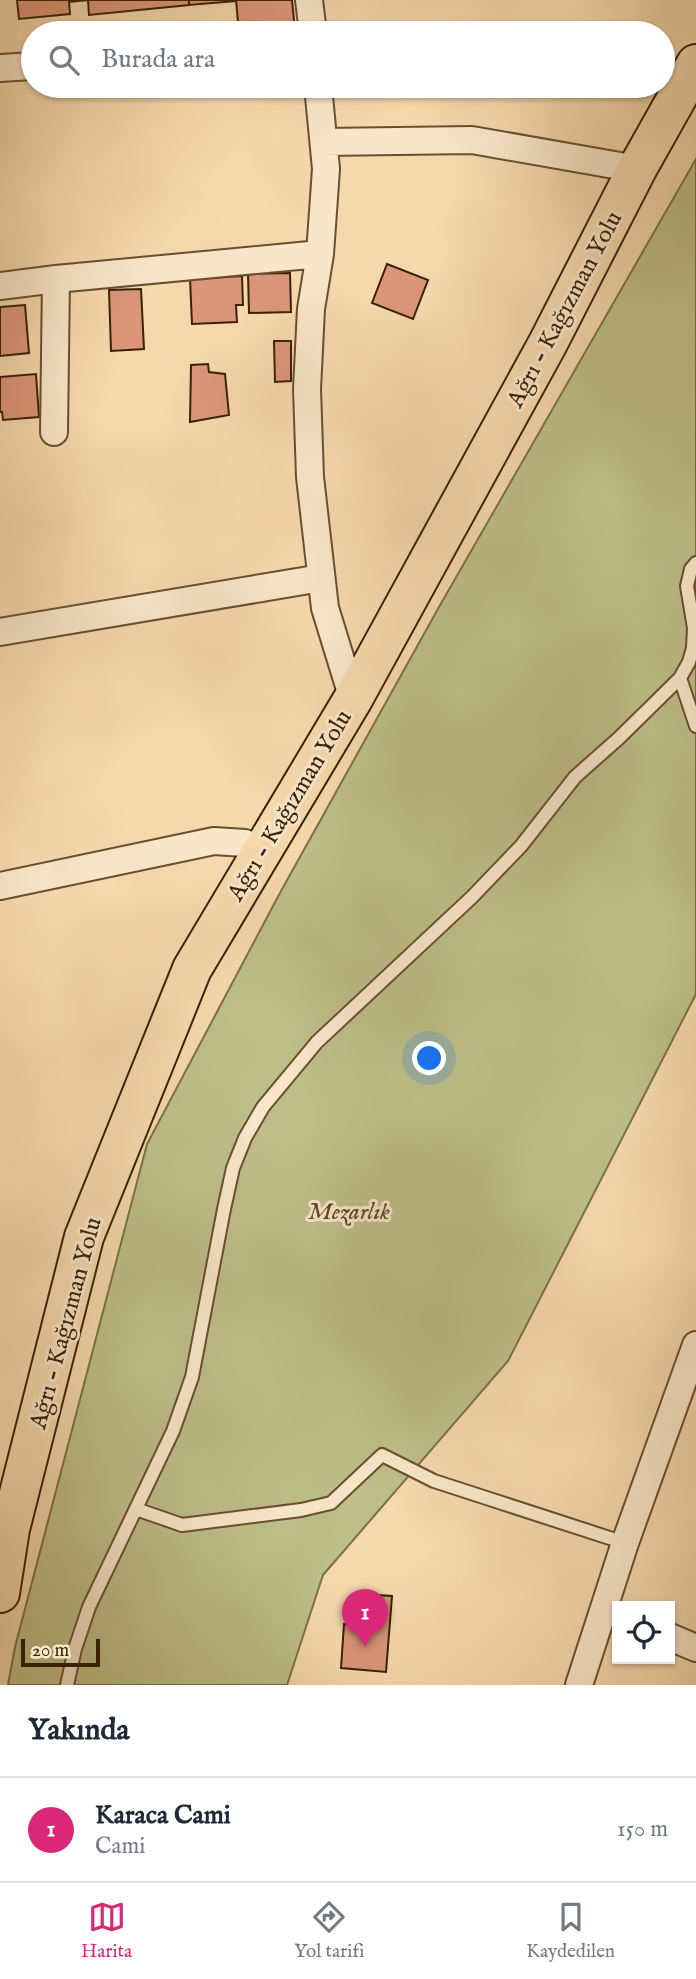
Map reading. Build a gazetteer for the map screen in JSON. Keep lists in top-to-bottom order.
{
  "streets": {
    "main road": ["Ağrı - Kağızman Yolu"]
  },
  "parks": ["Mezarlık"],
  "scale_bar": "20 m",
  "page": {
    "search": "Burada ara",
    "pins": "1",
    "scale": "20 m",
    "heading": "Yakında",
    "list": [
      {
        "mark": "1",
        "name": "Karaca Cami",
        "note": "Cami",
        "value": "150 m"
      }
    ],
    "nav": ["Harita", "Yol tarifi", "Kaydedilen"]
  }
}
